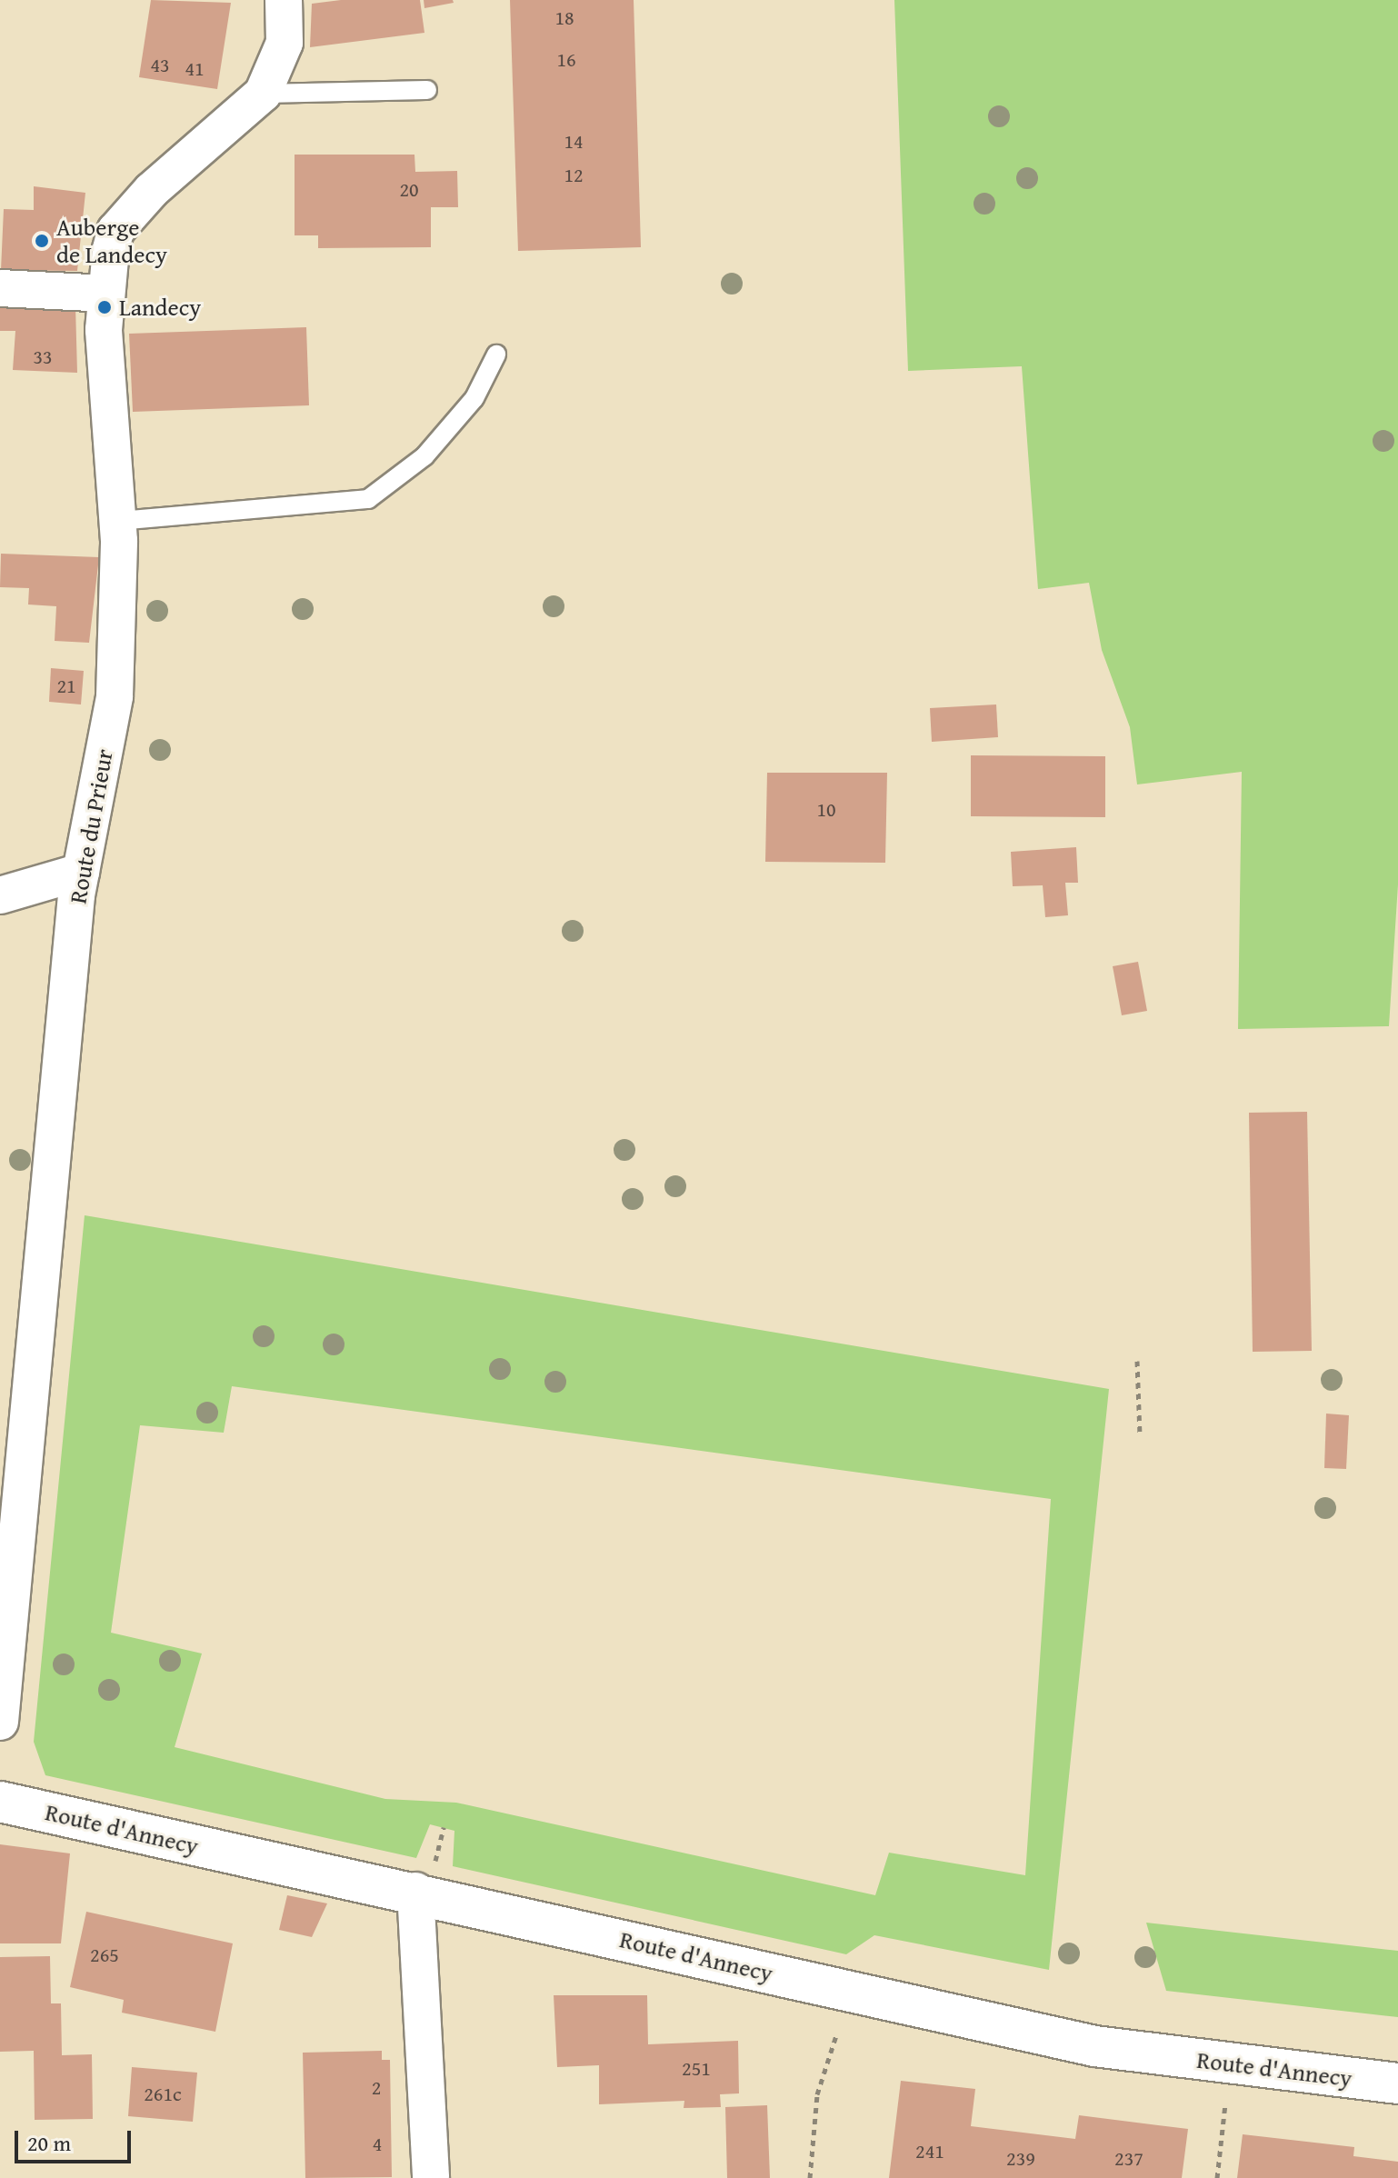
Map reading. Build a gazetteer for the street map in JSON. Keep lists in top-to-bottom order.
{
  "streets": {
    "street": ["Route du Prieur", "Route d'Annecy"]
  },
  "places": ["Auberge de Landecy", "Landecy"],
  "house_numbers": [
    "18",
    "16",
    "43",
    "41",
    "14",
    "12",
    "20",
    "33",
    "21",
    "10",
    "265",
    "251",
    "2",
    "261c",
    "4",
    "241",
    "239",
    "237"
  ],
  "scale_bar": "20 m"
}
